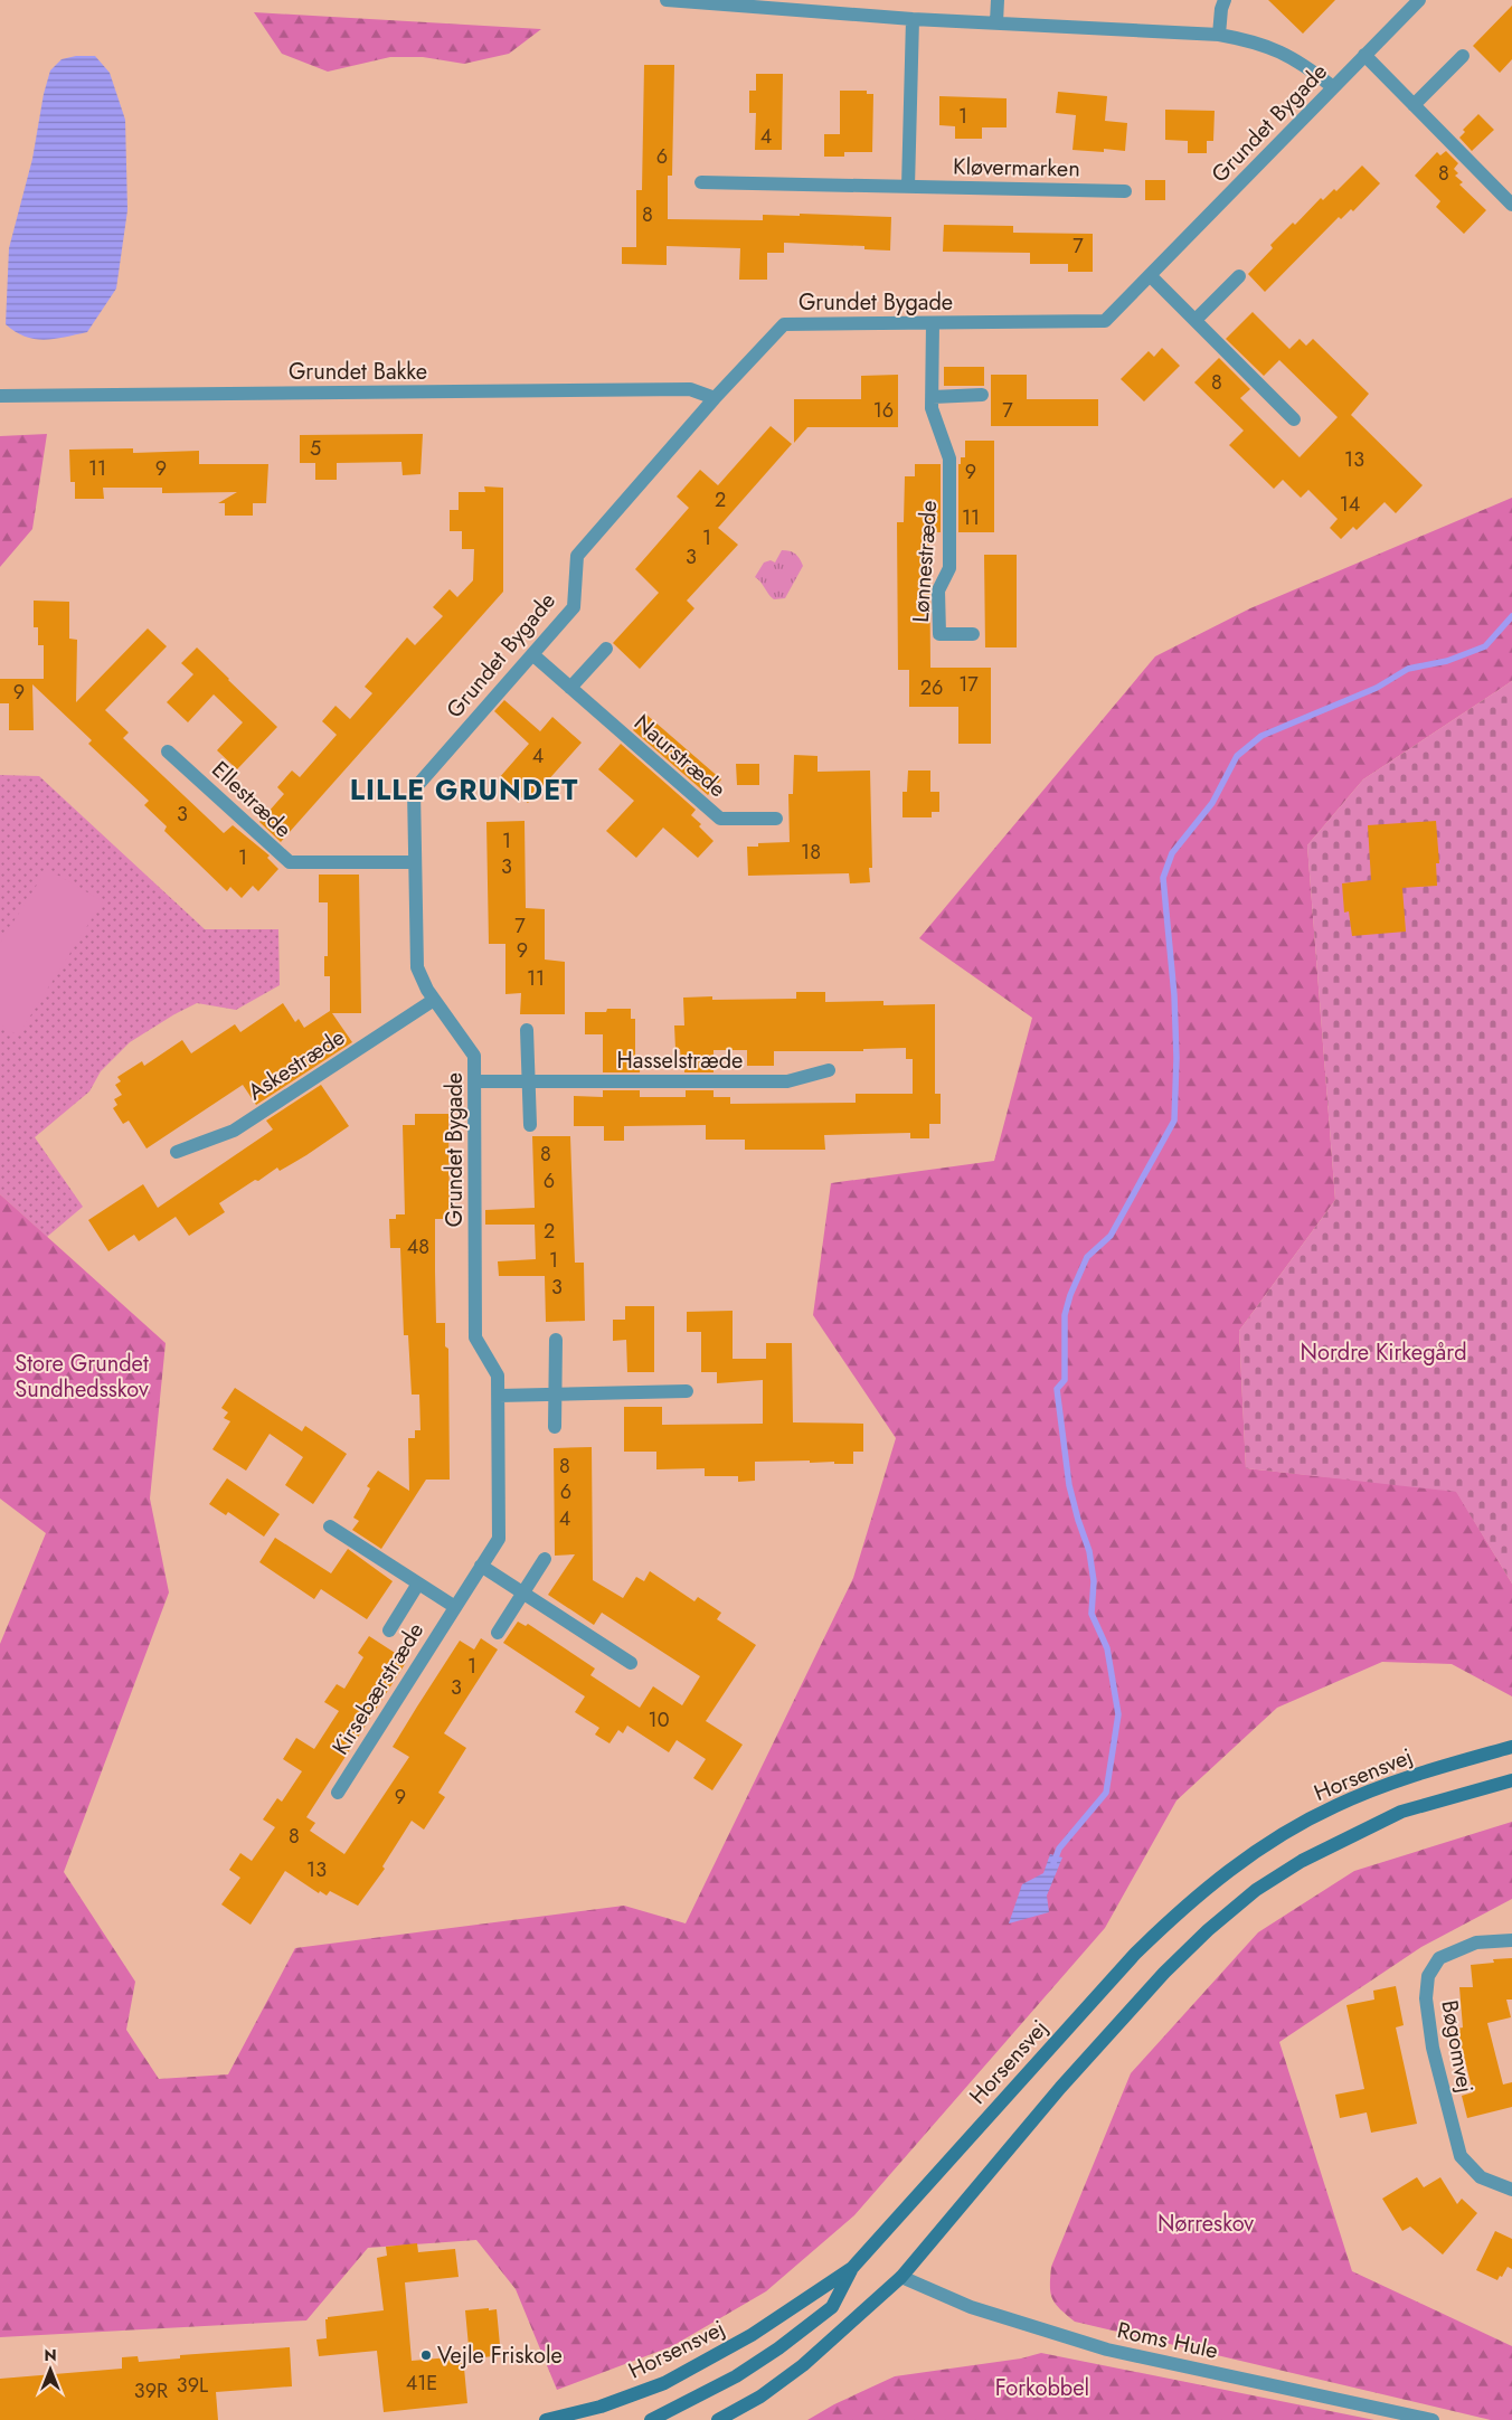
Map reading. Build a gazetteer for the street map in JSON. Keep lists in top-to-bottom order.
{
  "streets": {
    "main road": ["Horsensvej"],
    "street": [
      "Grundet Bygade",
      "Kløvermarken",
      "Grundet Bakke",
      "Lønnestræde",
      "Naurstræde",
      "Ellestræde",
      "Hasselstræde",
      "Askestræde",
      "Kirsebærstræde",
      "Bøgomvej",
      "Roms Hule"
    ]
  },
  "crossings": [
    ["Grundet Bygade", "Grundet Bakke"],
    ["Grundet Bygade", "Lønnestræde"],
    ["Grundet Bygade", "Naurstræde"],
    ["Grundet Bygade", "Ellestræde"],
    ["Grundet Bygade", "Hasselstræde"],
    ["Grundet Bygade", "Askestræde"],
    ["Grundet Bygade", "Kirsebærstræde"]
  ],
  "districts": ["LILLE GRUNDET"],
  "parks": [
    "Nordre Kirkegård",
    "Store Grundet Sundhedsskov",
    "Nørreskov",
    "Forkobbel"
  ],
  "places": ["Vejle Friskole"],
  "house_numbers": [
    "1",
    "4",
    "6",
    "8",
    "8",
    "7",
    "8",
    "16",
    "7",
    "5",
    "13",
    "11",
    "9",
    "9",
    "2",
    "14",
    "11",
    "1",
    "3",
    "17",
    "26",
    "9",
    "4",
    "3",
    "1",
    "18",
    "1",
    "3",
    "7",
    "9",
    "11",
    "8",
    "6",
    "2",
    "48",
    "1",
    "3",
    "8",
    "6",
    "4",
    "1",
    "3",
    "10",
    "9",
    "8",
    "13",
    "41E",
    "39L",
    "39R"
  ],
  "north": "top"
}
